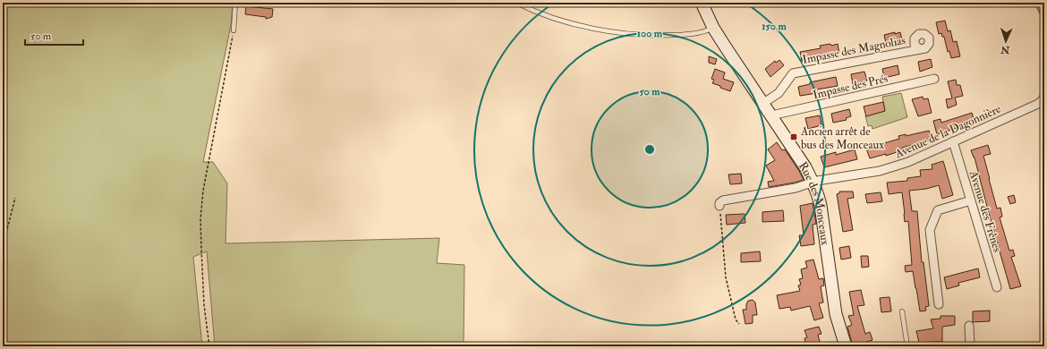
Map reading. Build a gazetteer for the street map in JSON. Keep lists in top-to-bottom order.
{
  "streets": {
    "main road": ["Rue des Monceaux"],
    "street": [
      "Impasse des Magnolias",
      "Impasse des Prés",
      "Avenue de la Dagonnière",
      "Avenue des Frênes"
    ]
  },
  "crossings": [
    ["Impasse des Magnolias", "Rue des Monceaux"],
    ["Impasse des Prés", "Rue des Monceaux"],
    ["Avenue de la Dagonnière", "Rue des Monceaux"],
    ["Avenue de la Dagonnière", "Avenue des Frênes"]
  ],
  "places": {
    "transit": ["Ancien arrêt de bus des Monceaux"]
  },
  "scale_bar": "50 m",
  "north": "bottom",
  "rings": ["150 m", "100 m", "50 m"]
}
